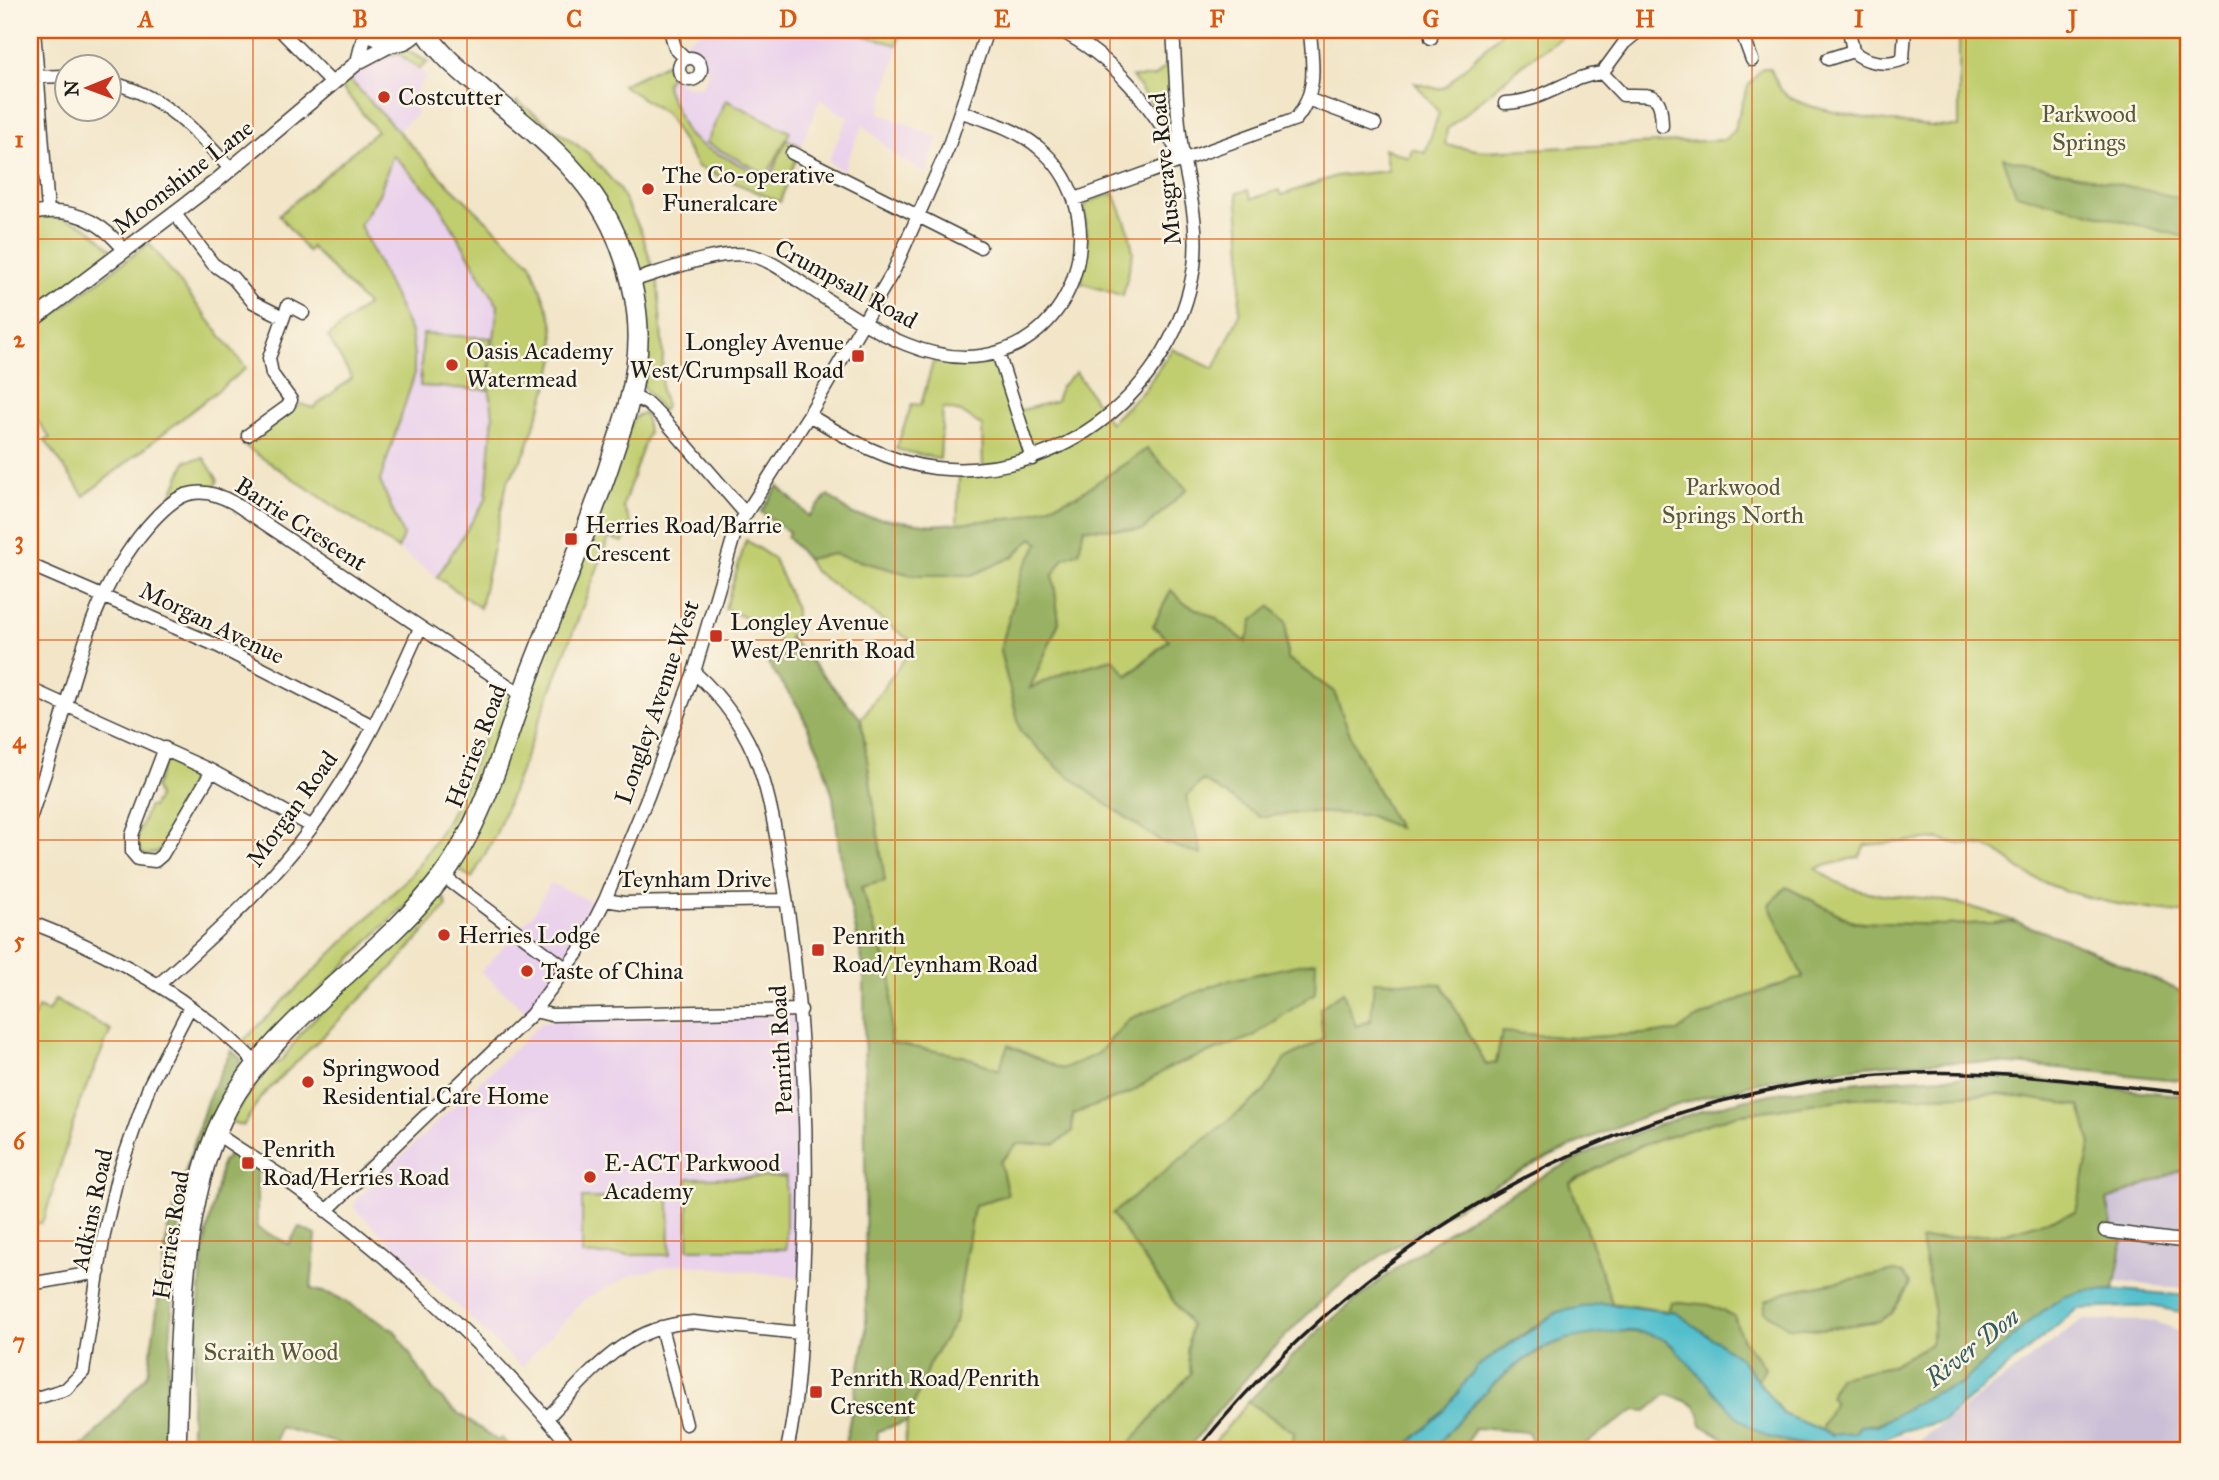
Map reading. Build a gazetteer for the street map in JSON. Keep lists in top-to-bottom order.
{
  "streets": {
    "main road": ["Herries Road"],
    "street": [
      "Musgrave Road",
      "Moonshine Lane",
      "Crumpsall Road",
      "Barrie Crescent",
      "Morgan Avenue",
      "Longley Avenue West",
      "Morgan Road",
      "Teynham Drive",
      "Penrith Road",
      "Adkins Road"
    ]
  },
  "crossings": [
    ["Musgrave Road", "Longley Avenue West"],
    ["Crumpsall Road", "Longley Avenue West"],
    ["Crumpsall Road", "Herries Road"],
    ["Barrie Crescent", "Morgan Avenue"],
    ["Barrie Crescent", "Herries Road"],
    ["Barrie Crescent", "Morgan Road"],
    ["Morgan Avenue", "Morgan Road"],
    ["Longley Avenue West", "Teynham Drive"],
    ["Longley Avenue West", "Penrith Road"],
    ["Teynham Drive", "Penrith Road"]
  ],
  "water": ["River Don"],
  "parks": ["Parkwood Springs", "Parkwood Springs North", "Scraith Wood"],
  "places": {
    "other": [
      "Costcutter",
      "The Co-operative Funeralcare",
      "Oasis Academy Watermead",
      "Herries Lodge",
      "Taste of China",
      "Springwood Residential Care Home",
      "E-ACT Parkwood Academy"
    ],
    "transit": [
      "Longley Avenue West/Crumpsall Road",
      "Herries Road/Barrie Crescent",
      "Longley Avenue West/Penrith Road",
      "Penrith Road/Teynham Road",
      "Penrith Road/Herries Road",
      "Penrith Road/Penrith Crescent"
    ]
  },
  "north": "left",
  "grid": {
    "columns": [
      "A",
      "B",
      "C",
      "D",
      "E",
      "F",
      "G",
      "H",
      "I",
      "J"
    ],
    "rows": [
      "1",
      "2",
      "3",
      "4",
      "5",
      "6",
      "7"
    ]
  }
}
